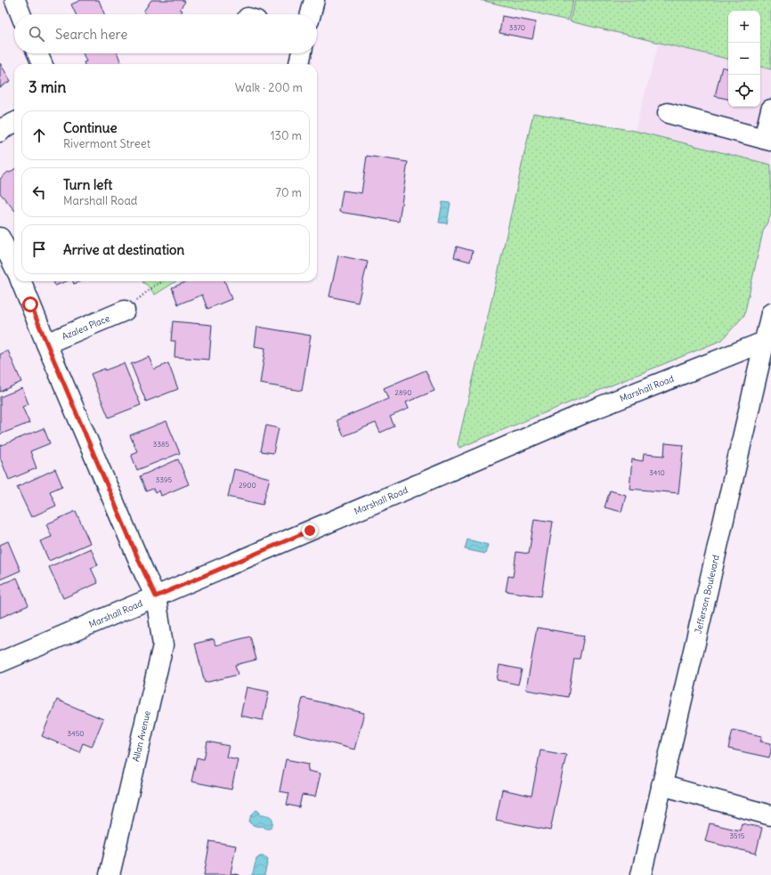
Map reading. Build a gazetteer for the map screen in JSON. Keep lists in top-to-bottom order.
{
  "streets": {
    "street": [
      "Azalea Place",
      "Marshall Road",
      "Jefferson Boulevard",
      "Allan Avenue"
    ]
  },
  "crossings": [
    ["Azalea Place", "Allan Avenue"],
    ["Marshall Road", "Jefferson Boulevard"],
    ["Marshall Road", "Allan Avenue"]
  ],
  "house_numbers": [
    "3370",
    "2890",
    "3385",
    "3410",
    "3395",
    "2900",
    "3450",
    "3515"
  ],
  "page": {
    "map_buttons": ["+", "−"],
    "search": "Search here",
    "heading": ["3 min", "Walk · 200 m"],
    "list": [
      ["Continue", "Rivermont Street", "130 m"],
      ["Turn left", "Marshall Road", "70 m"],
      "Arrive at destination"
    ]
  }
}
